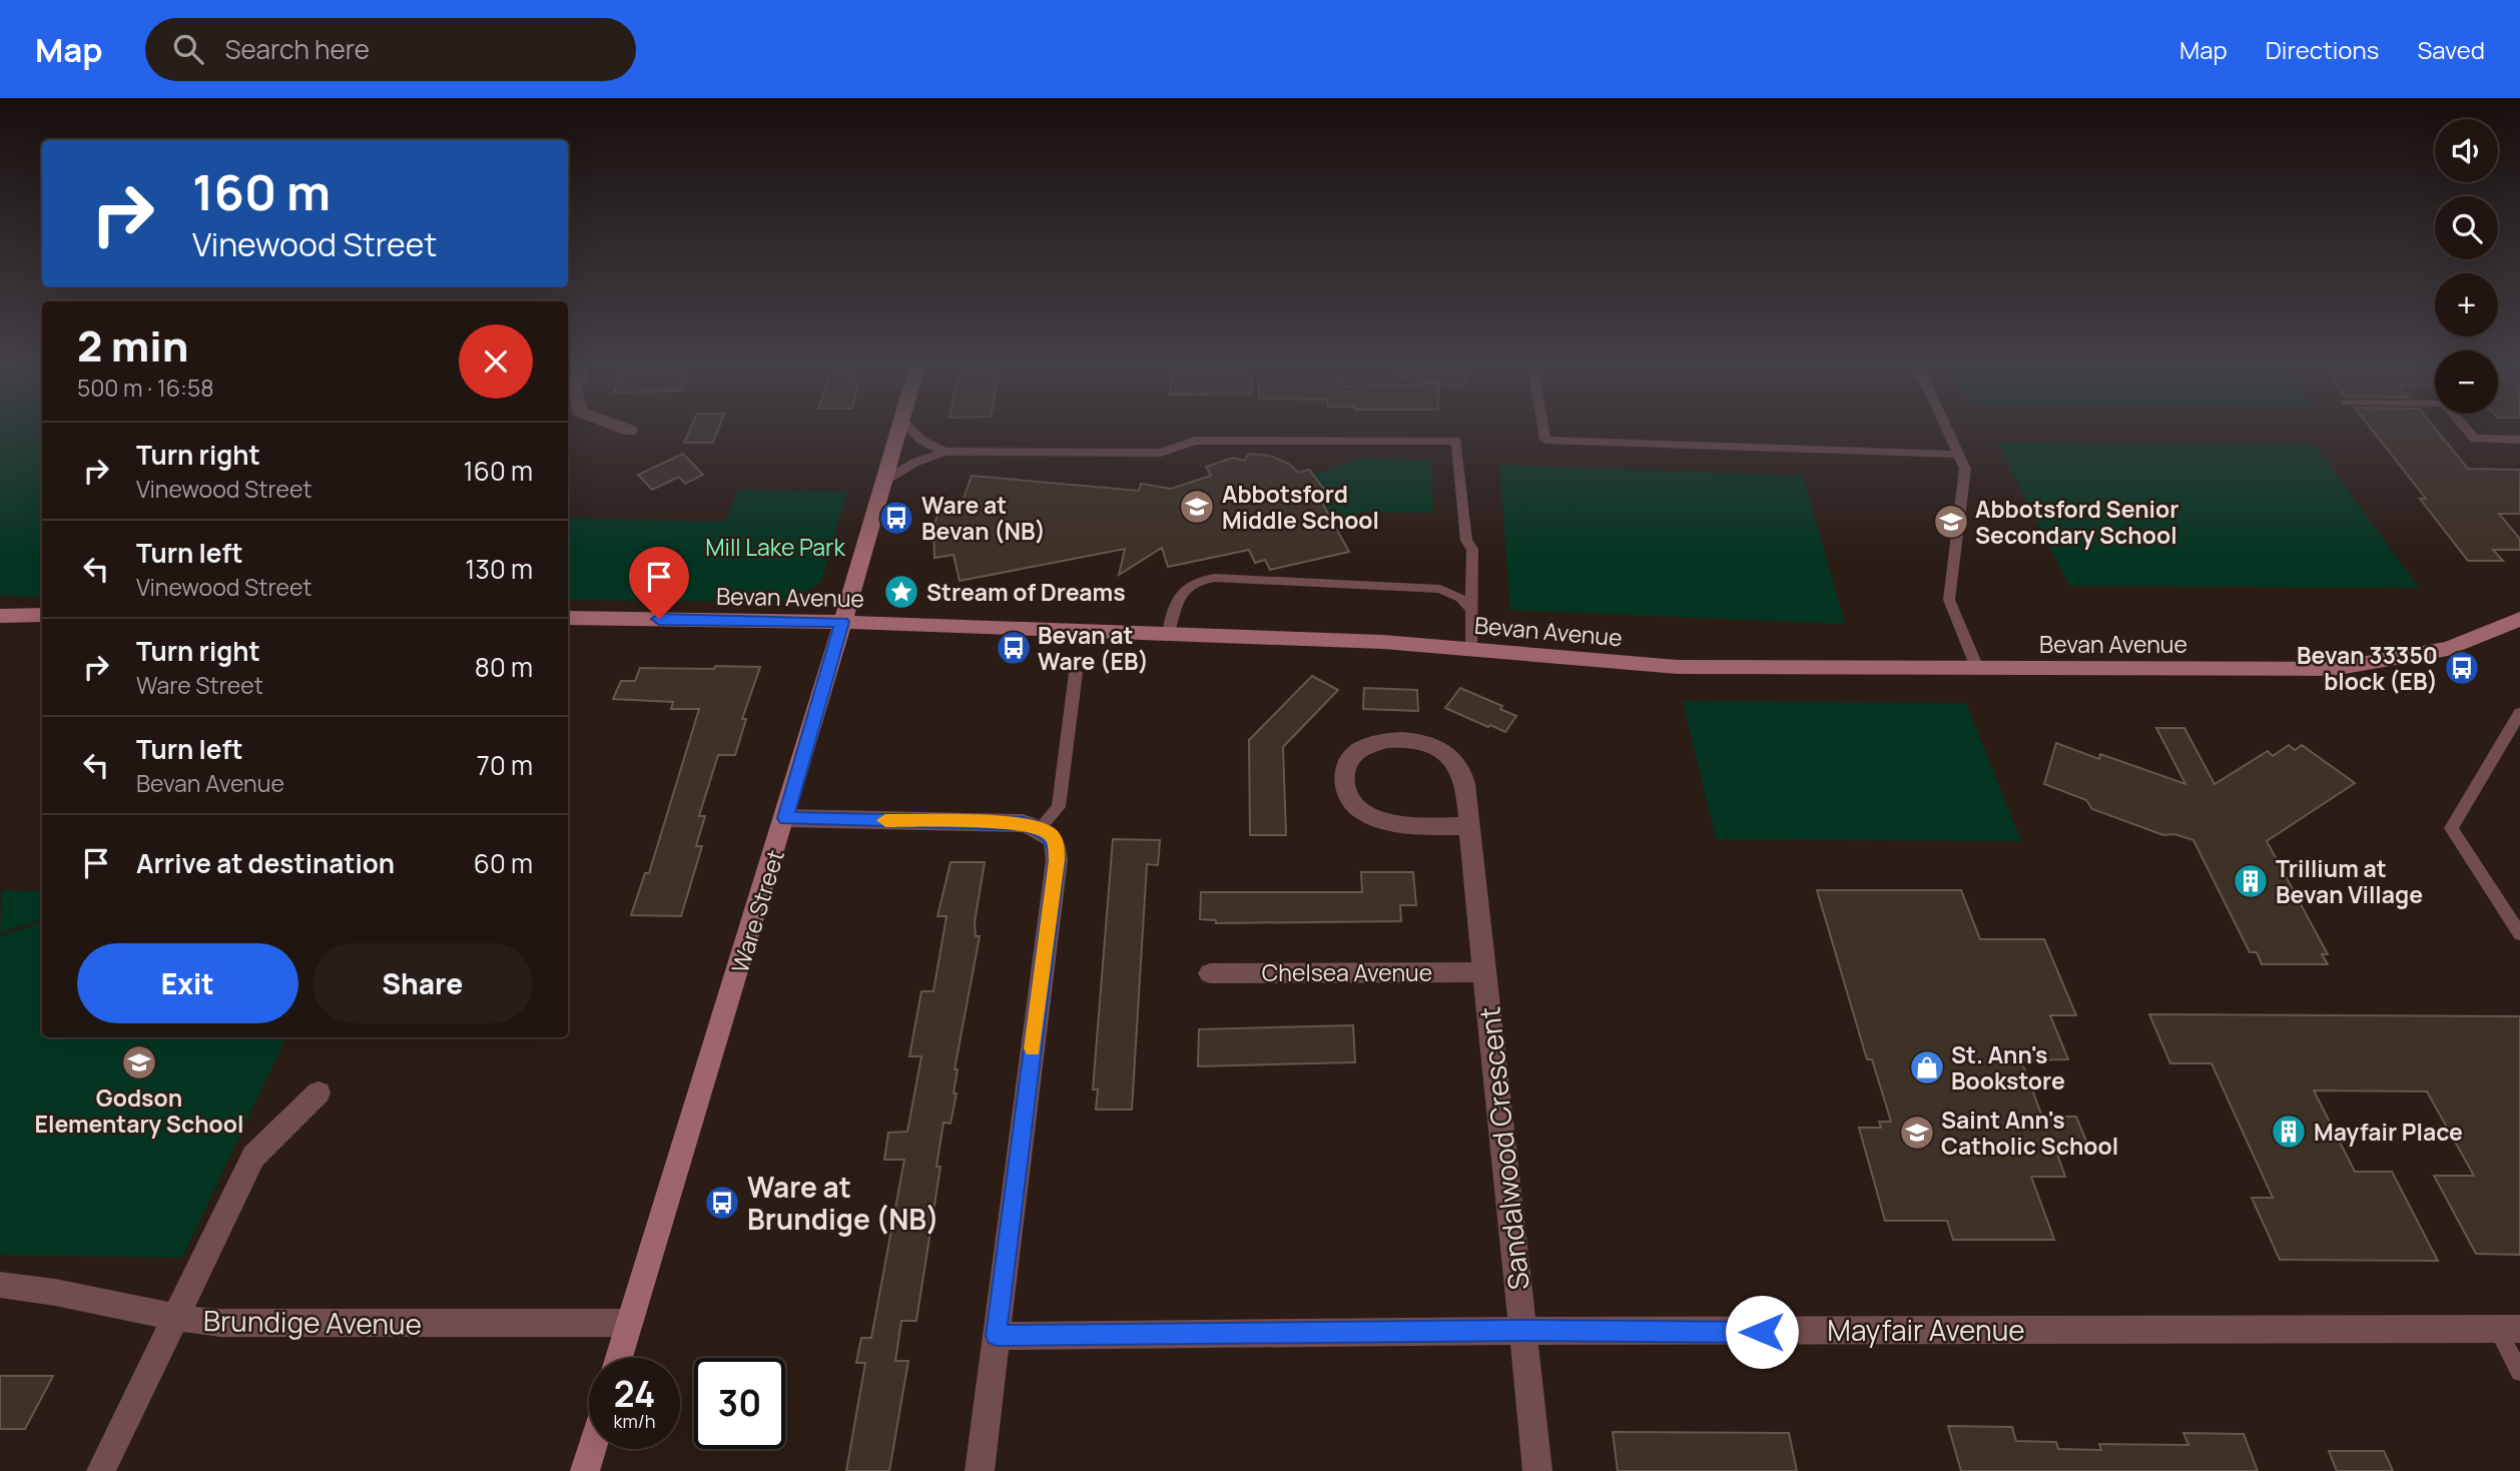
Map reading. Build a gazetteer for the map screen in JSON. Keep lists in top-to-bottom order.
{
  "streets": {
    "street": [
      "Bevan Avenue",
      "Ware Street",
      "Chelsea Avenue",
      "Sandalwood Crescent",
      "Brundige Avenue",
      "Mayfair Avenue"
    ]
  },
  "crossings": [
    ["Bevan Avenue", "Ware Street"],
    ["Ware Street", "Brundige Avenue"],
    ["Chelsea Avenue", "Sandalwood Crescent"],
    ["Sandalwood Crescent", "Mayfair Avenue"]
  ],
  "parks": ["Mill Lake Park"],
  "places": {
    "school or university": [
      "Abbotsford Middle School",
      "Abbotsford Senior Secondary School",
      "Godson Elementary School",
      "Saint Ann's Catholic School"
    ],
    "bus stop": [
      "Ware at Bevan (NB)",
      "Bevan at Ware (EB)",
      "Bevan 33350 block (EB)",
      "Ware at Brundige (NB)"
    ],
    "place": ["Stream of Dreams"],
    "building": ["Trillium at Bevan Village", "Mayfair Place"],
    "shop": ["St. Ann's Bookstore"]
  },
  "page": {
    "header": "Map",
    "search": "Search here",
    "nav": ["Map", "Directions", "Saved"],
    "map_buttons": ["+", "−"],
    "turn": ["160 m", "Vinewood Street"],
    "heading": ["2 min", "500 m · 16:58"],
    "list": [
      {
        "name": "Turn right",
        "note": "Vinewood Street",
        "value": "160 m"
      },
      {
        "name": "Turn left",
        "note": "Vinewood Street",
        "value": "130 m"
      },
      {
        "name": "Turn right",
        "note": "Ware Street",
        "value": "80 m"
      },
      {
        "name": "Turn left",
        "note": "Bevan Avenue",
        "value": "70 m"
      },
      {
        "name": "Arrive at destination",
        "value": "60 m"
      }
    ],
    "buttons": ["Exit", "Share"],
    "speed": "24 km/h",
    "limit": "30"
  }
}
